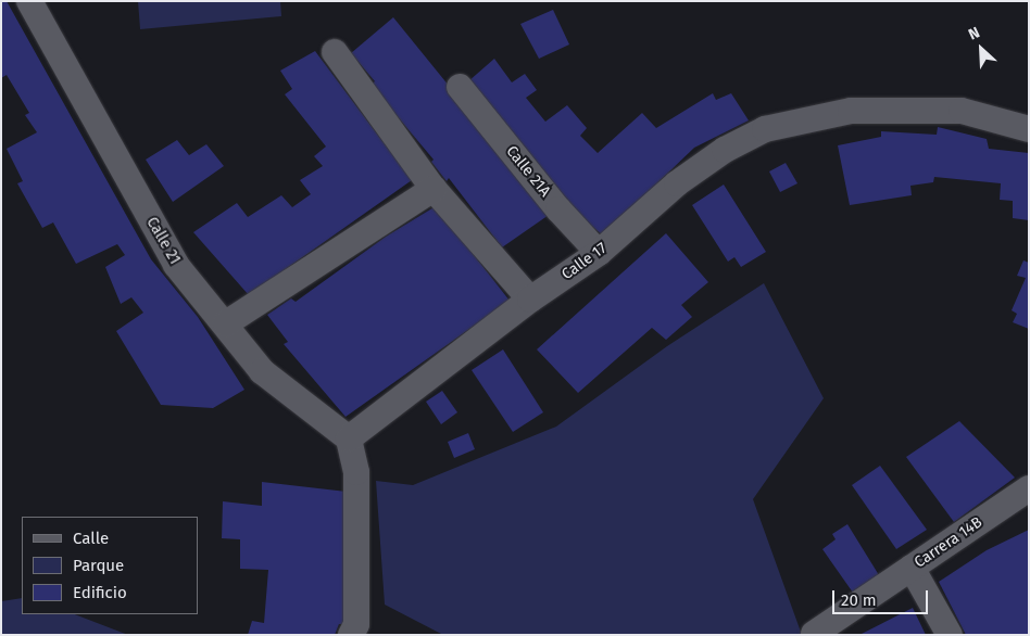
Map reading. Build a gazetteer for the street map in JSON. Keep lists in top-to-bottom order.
{
  "streets": {
    "street": [
      "Calle 21A",
      "Calle 21",
      "Calle 17",
      "Carrera 14B"
    ]
  },
  "crossings": [
    ["Calle 21A", "Calle 17"],
    ["Calle 21", "Calle 17"]
  ],
  "legend": ["Calle", "Parque", "Edificio"],
  "scale_bar": "20 m",
  "north": "top left"
}
